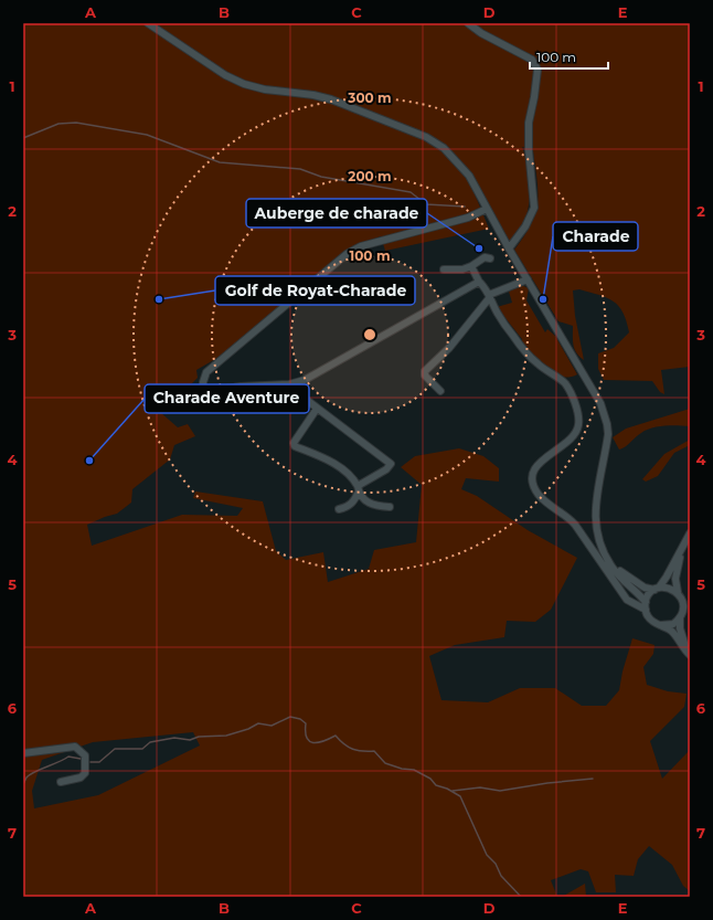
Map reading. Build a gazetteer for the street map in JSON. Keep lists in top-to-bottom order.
{
  "places": [
    "Auberge de charade",
    "Golf de Royat-Charade",
    "Charade",
    "Charade Aventure"
  ],
  "scale_bar": "100 m",
  "grid": {
    "columns": [
      "A",
      "B",
      "C",
      "D",
      "E"
    ],
    "rows": [
      "1",
      "2",
      "3",
      "4",
      "5",
      "6",
      "7"
    ]
  },
  "rings": ["300 m", "200 m", "100 m"]
}
